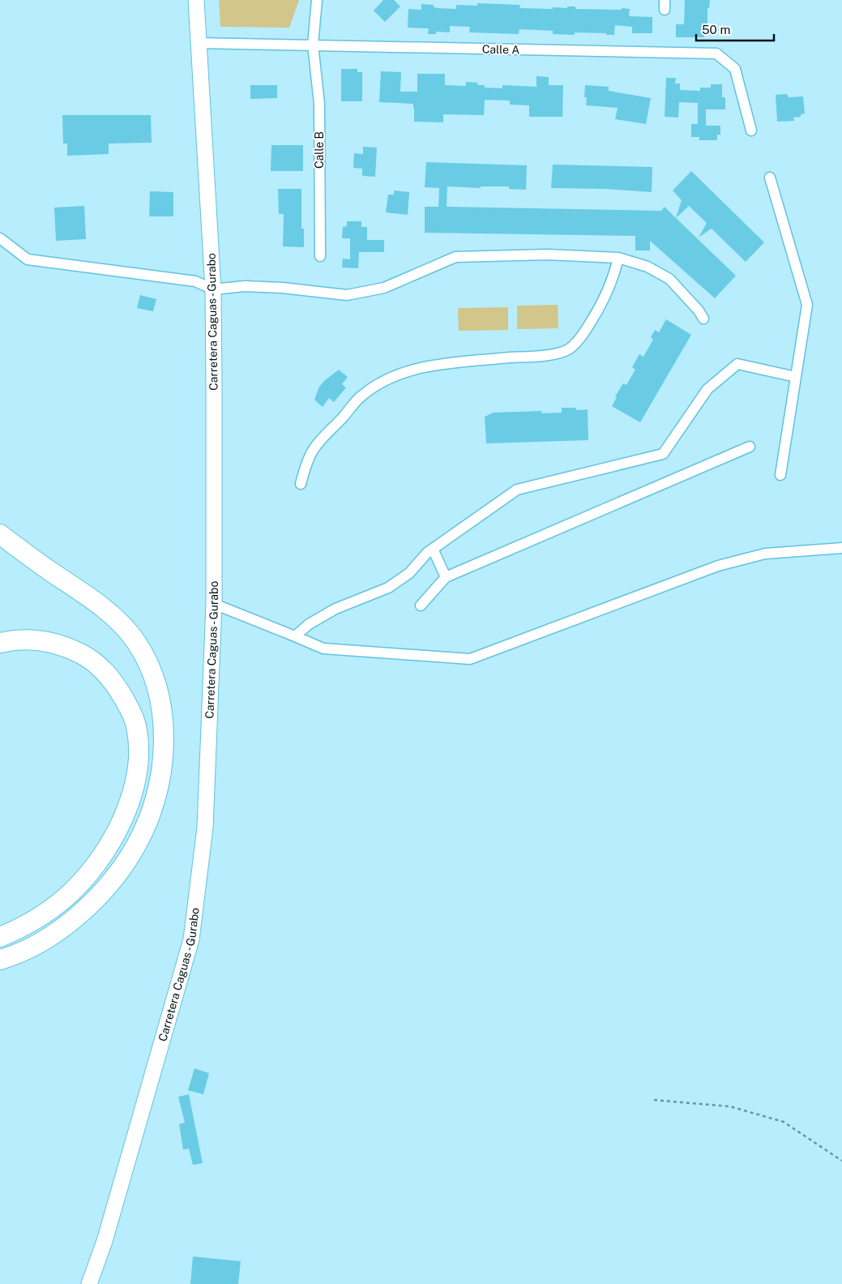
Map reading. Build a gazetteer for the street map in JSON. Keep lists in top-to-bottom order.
{
  "streets": {
    "main road": ["Carretera Caguas - Gurabo"],
    "street": ["Calle A", "Calle B"]
  },
  "crossings": [
    ["Calle A", "Calle B"],
    ["Calle A", "Carretera Caguas - Gurabo"]
  ],
  "scale_bar": "50 m"
}
